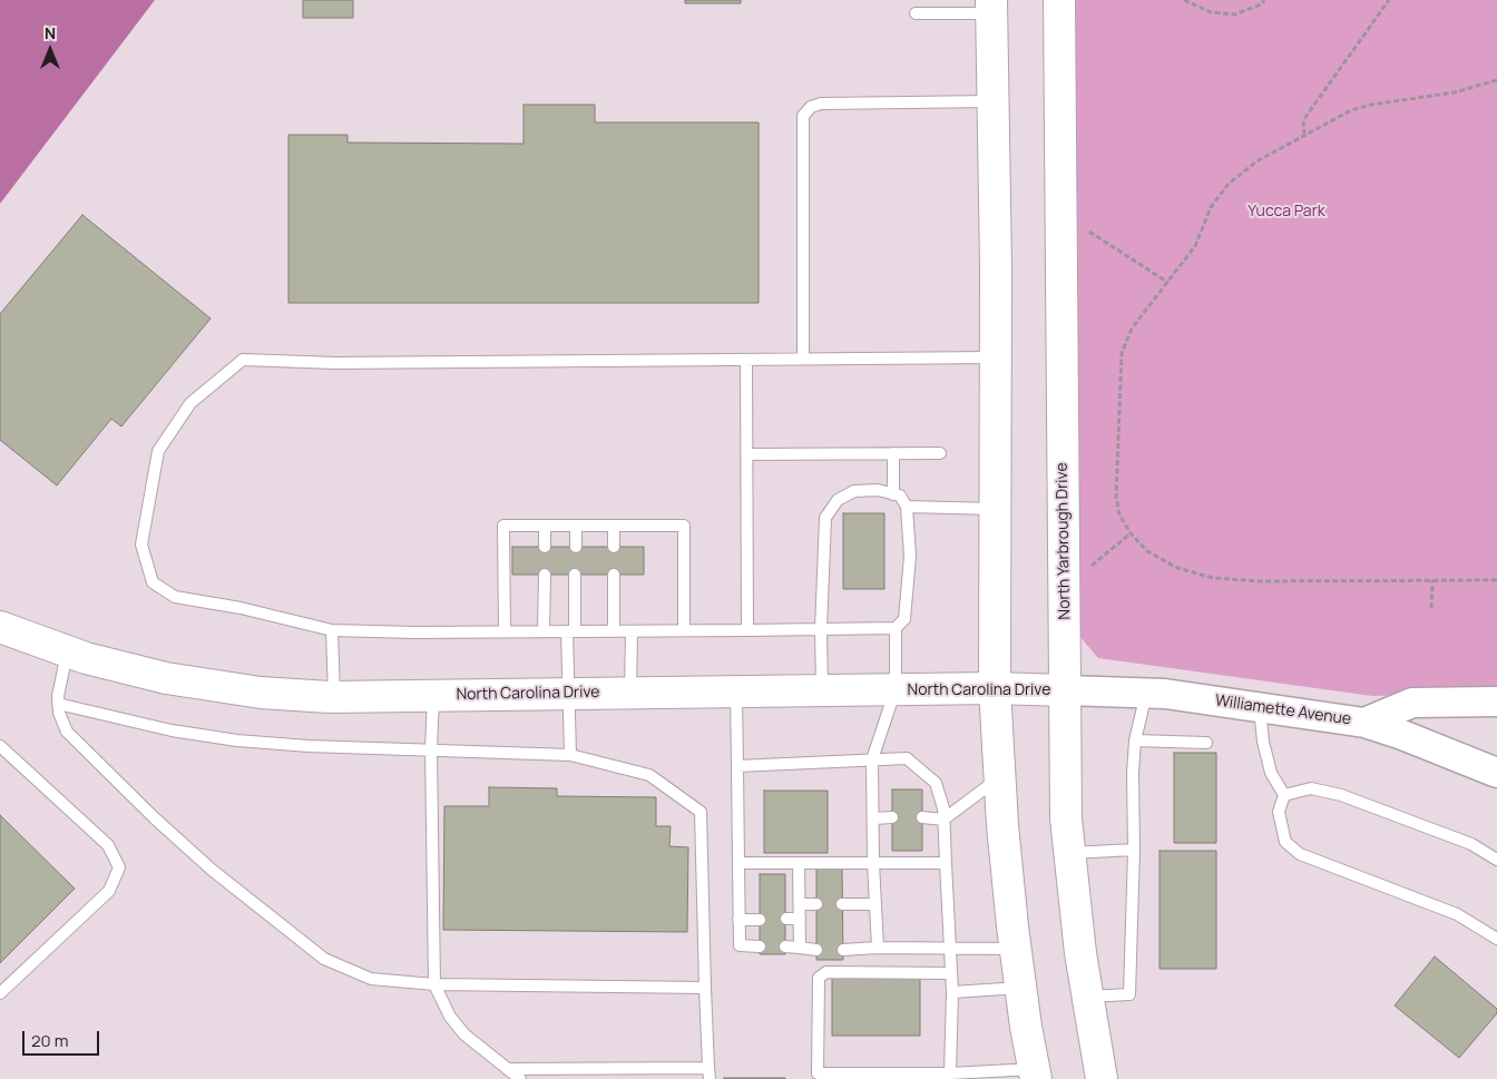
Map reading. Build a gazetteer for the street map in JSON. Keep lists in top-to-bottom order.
{
  "streets": {
    "main road": ["North Yarbrough Drive", "North Carolina Drive"],
    "street": ["Williamette Avenue"]
  },
  "crossings": [
    ["North Yarbrough Drive", "North Carolina Drive"],
    ["North Yarbrough Drive", "Williamette Avenue"],
    ["North Carolina Drive", "Williamette Avenue"]
  ],
  "parks": ["Yucca Park"],
  "scale_bar": "20 m",
  "north": "top"
}
